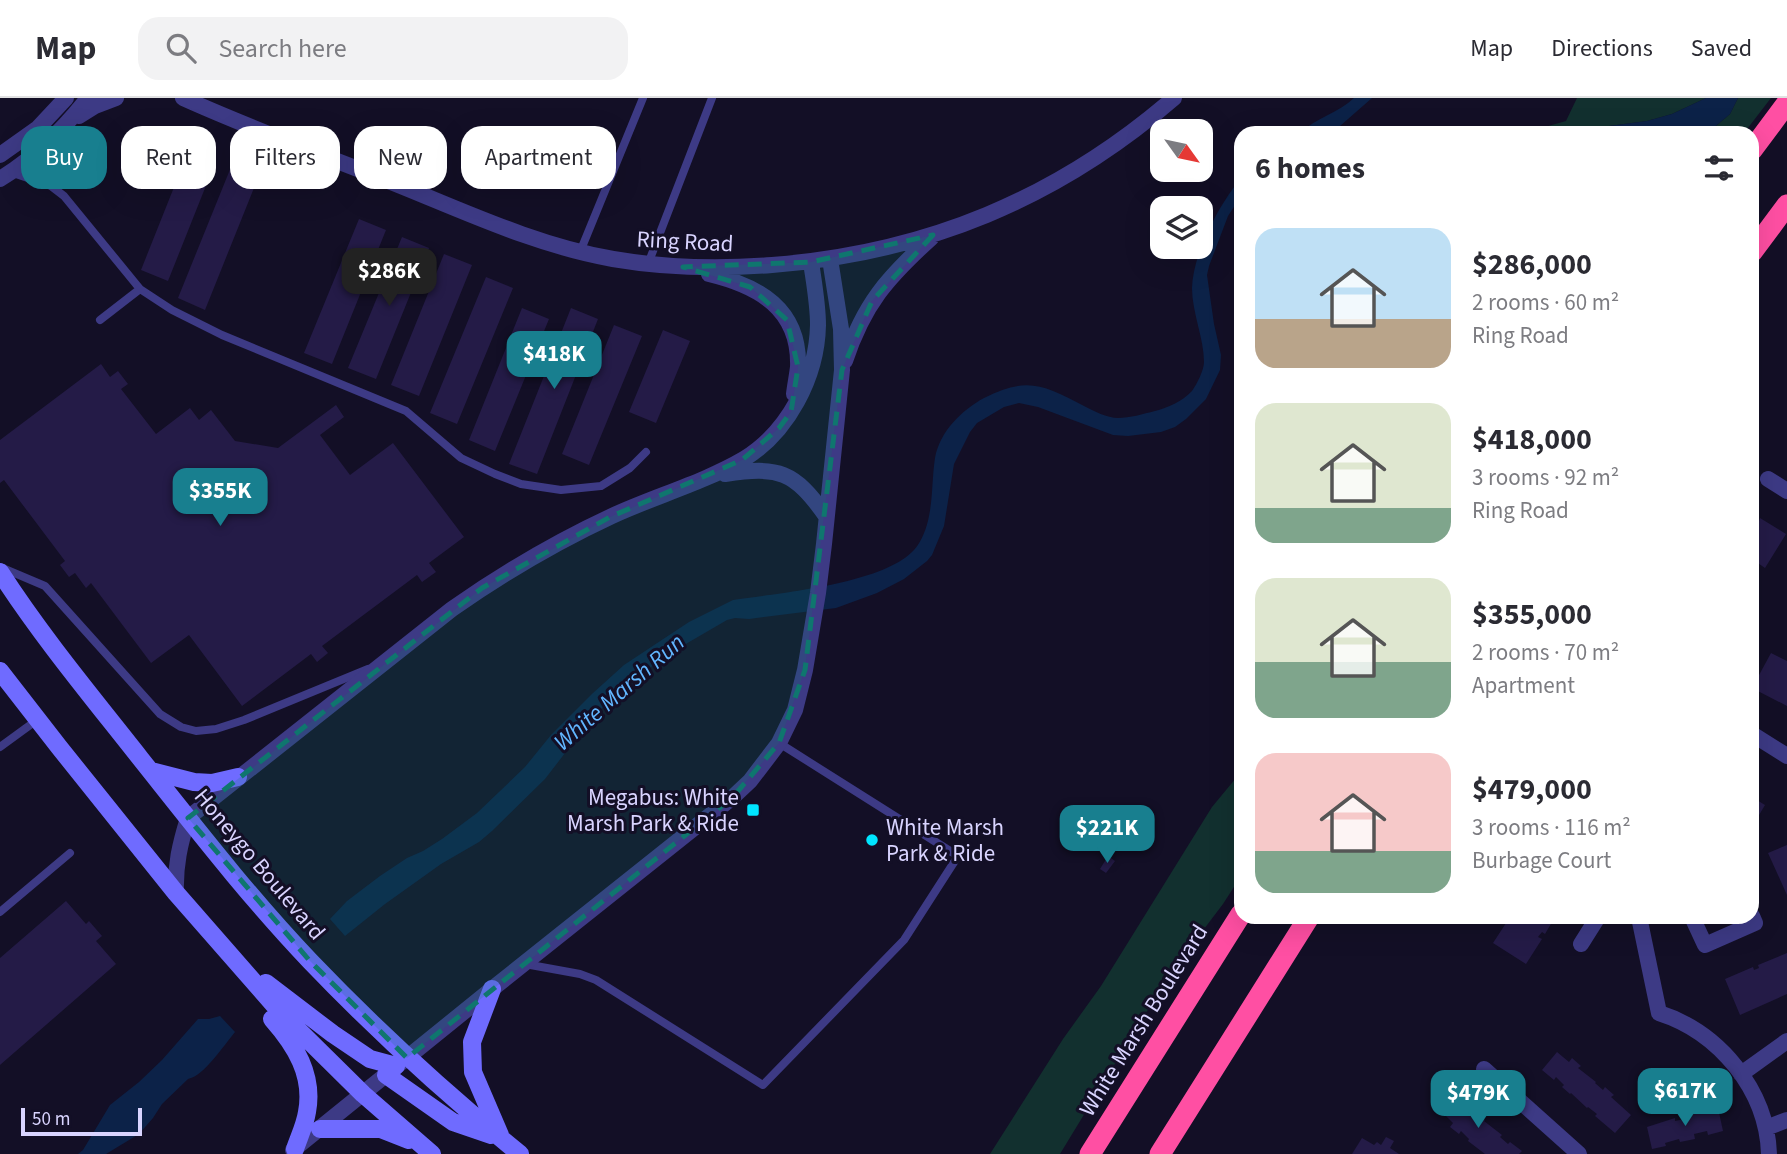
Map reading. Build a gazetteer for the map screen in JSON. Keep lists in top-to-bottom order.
{
  "streets": {
    "highway": ["White Marsh Boulevard"],
    "main road": ["Honeygo Boulevard"],
    "street": ["Ring Road"]
  },
  "water": ["White Marsh Run"],
  "places": {
    "transit": ["Megabus: White Marsh Park & Ride"],
    "other": ["White Marsh Park & Ride"]
  },
  "scale_bar": "50 m",
  "north": "bottom right",
  "page": {
    "header": "Map",
    "search": "Search here",
    "nav": ["Map", "Directions", "Saved"],
    "chip": [
      "Buy",
      "Rent",
      "Filters",
      "New",
      "Apartment"
    ],
    "heading": "6 homes",
    "list": [
      {
        "name": "$286,000",
        "note": "2 rooms · 60 m² · Ring Road"
      },
      {
        "name": "$418,000",
        "note": "3 rooms · 92 m² · Ring Road"
      },
      {
        "name": "$355,000",
        "note": "2 rooms · 70 m² · Apartment"
      },
      {
        "name": "$479,000",
        "note": "3 rooms · 116 m² · Burbage Court"
      }
    ],
    "price": [
      "$286K",
      "$418K",
      "$355K",
      "$221K",
      "$617K",
      "$479K"
    ],
    "scale": "50 m"
  }
}
